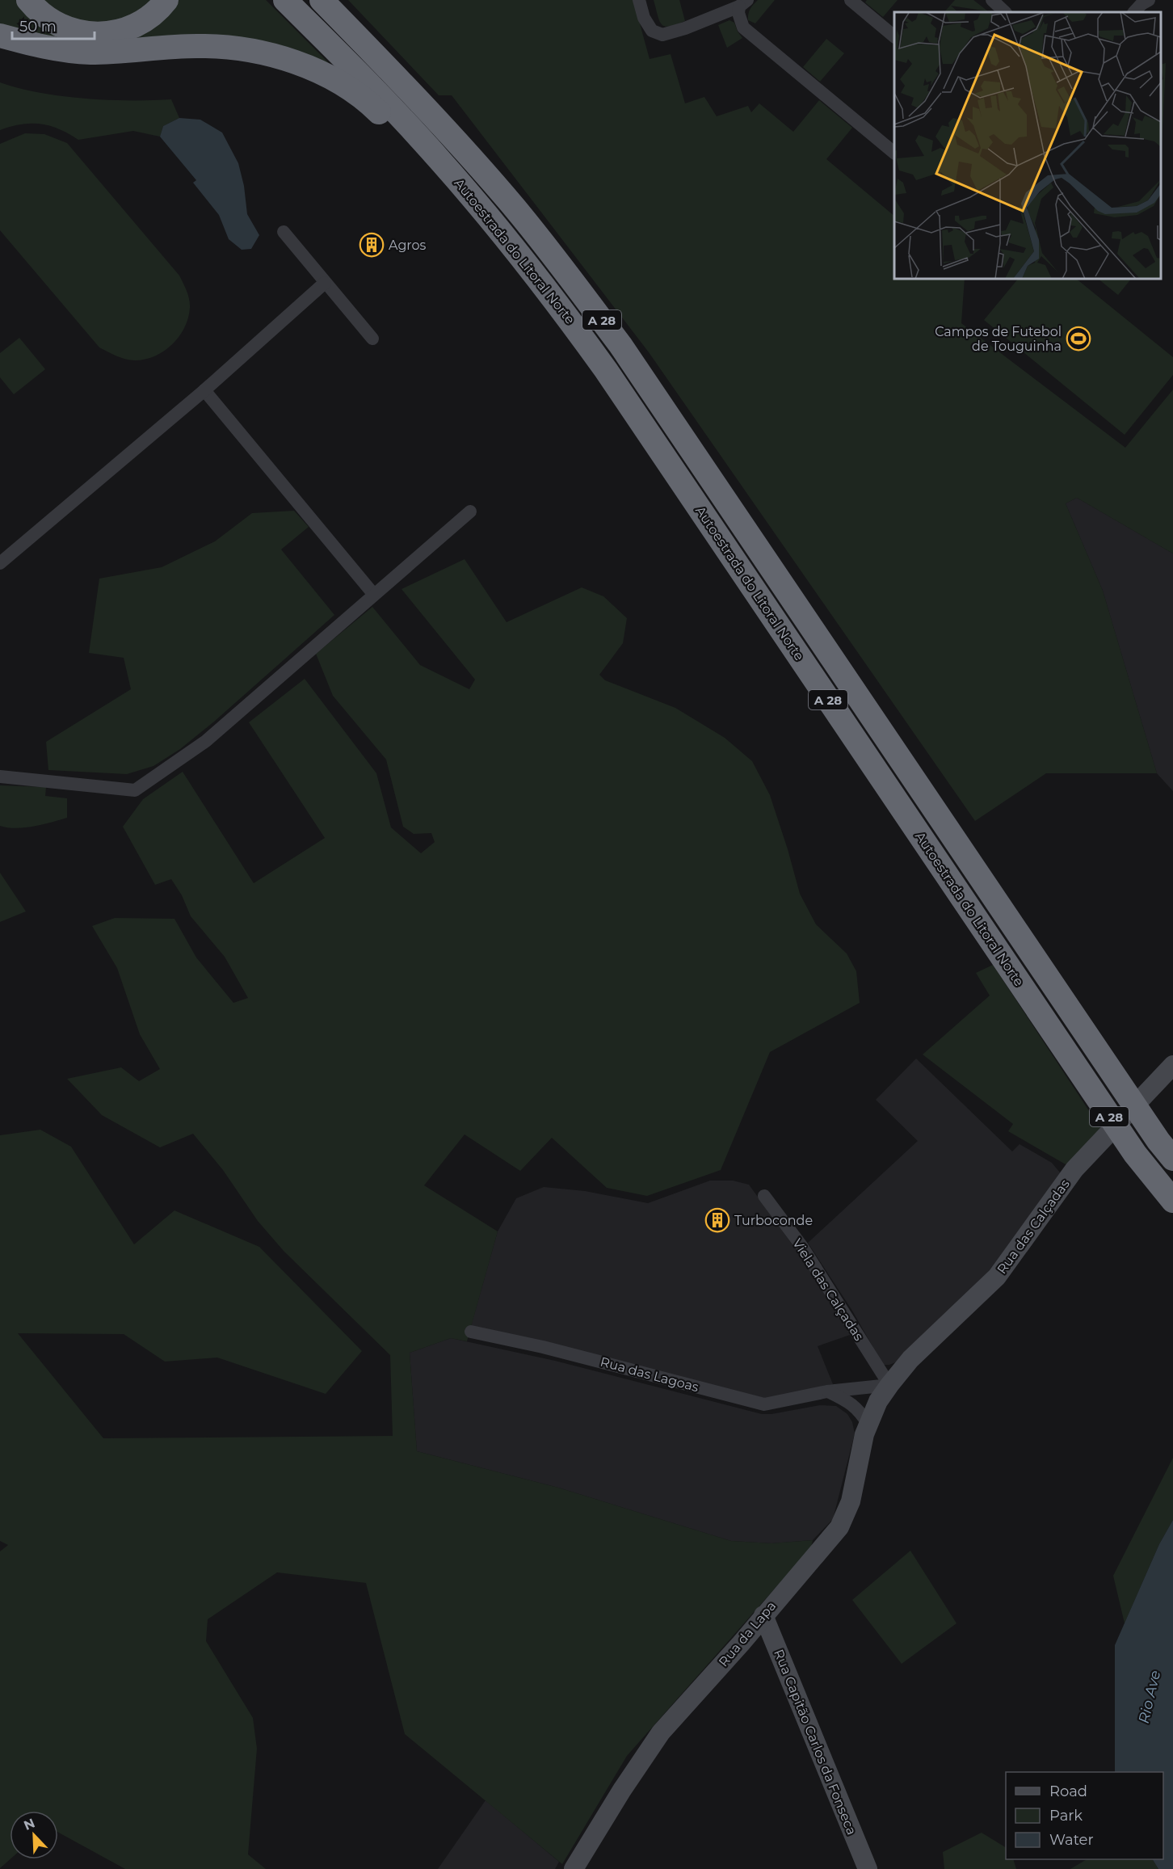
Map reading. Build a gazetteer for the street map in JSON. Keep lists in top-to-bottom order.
{
  "streets": {
    "highway": ["Autoestrada do Litoral Norte", "A 28"],
    "main road": ["Rua das Calçadas", "Rua da Lapa", "Rua Capitão Carlos da Fonseca"],
    "street": ["Viela das Calçadas", "Rua das Lagoas"]
  },
  "crossings": [
    ["Rua das Calçadas", "Viela das Calçadas"],
    ["Rua das Calçadas", "Rua das Lagoas"],
    ["Rua das Calçadas", "Rua da Lapa"],
    ["Viela das Calçadas", "Rua das Lagoas"],
    ["Viela das Calçadas", "Rua da Lapa"],
    ["Rua das Lagoas", "Rua da Lapa"],
    ["Rua da Lapa", "Rua Capitão Carlos da Fonseca"]
  ],
  "water": ["Rio Ave"],
  "places": {
    "building": ["Agros", "Turboconde"],
    "sports": ["Campos de Futebol de Touguinha"]
  },
  "legend": ["Road", "Park", "Water"],
  "scale_bar": "50 m",
  "north": "top left"
}
